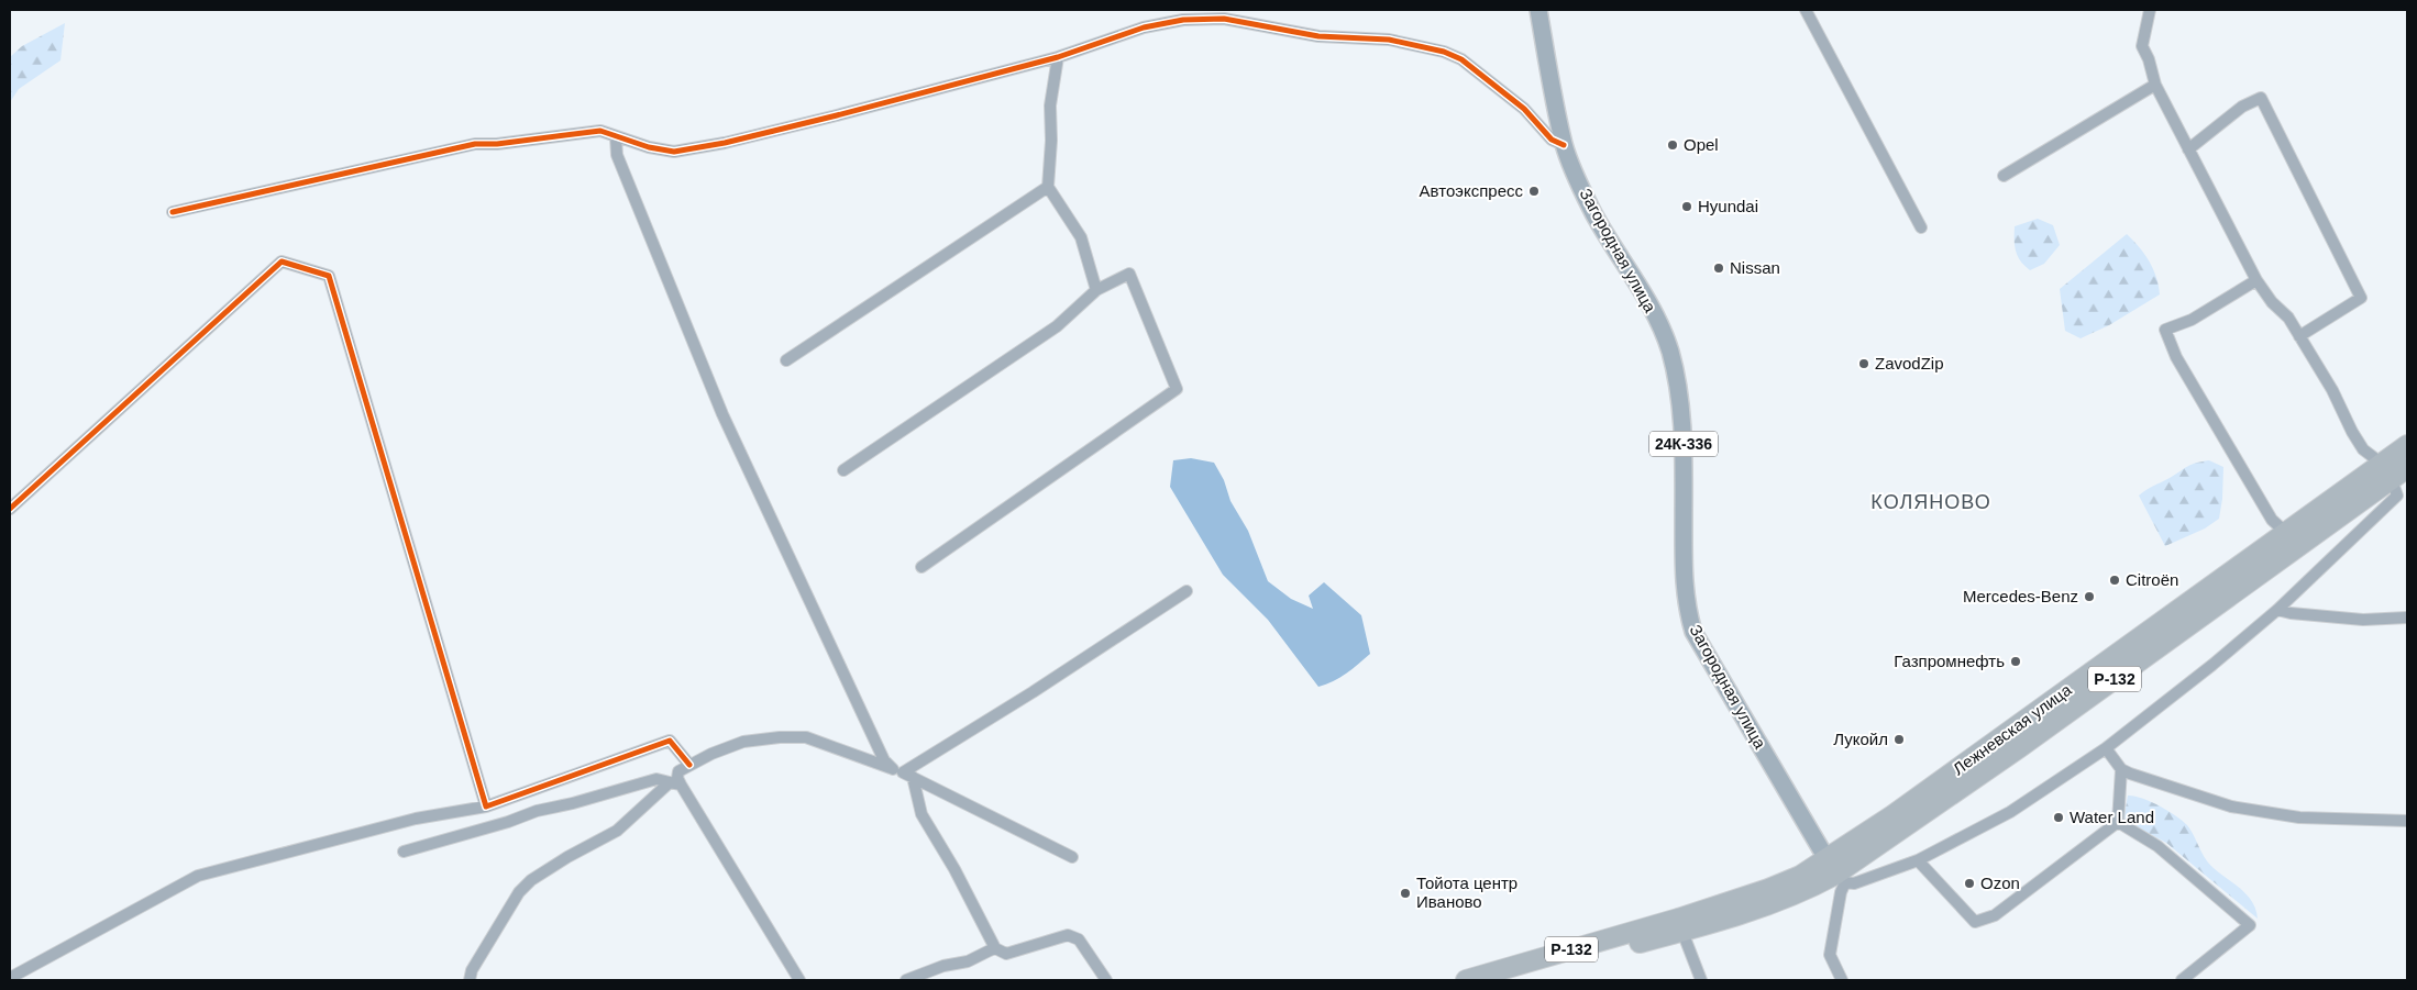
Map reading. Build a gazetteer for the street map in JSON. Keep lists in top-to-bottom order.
{
  "streets": {
    "highway": ["Р-132", "Лежневская улица"],
    "main road": ["Загородная улица", "24К-336"]
  },
  "crossings": [
    ["Загородная улица", "24К-336"],
    ["Загородная улица", "Лежневская улица"],
    ["Р-132", "Лежневская улица"]
  ],
  "districts": ["КОЛЯНОВО"],
  "places": [
    "Opel",
    "Автоэкспресс",
    "Hyundai",
    "Nissan",
    "ZavodZip",
    "Citroën",
    "Mercedes-Benz",
    "Газпромнефть",
    "Лукойл",
    "Water Land",
    "Ozon",
    "Тойота центр Иваново"
  ]
}
